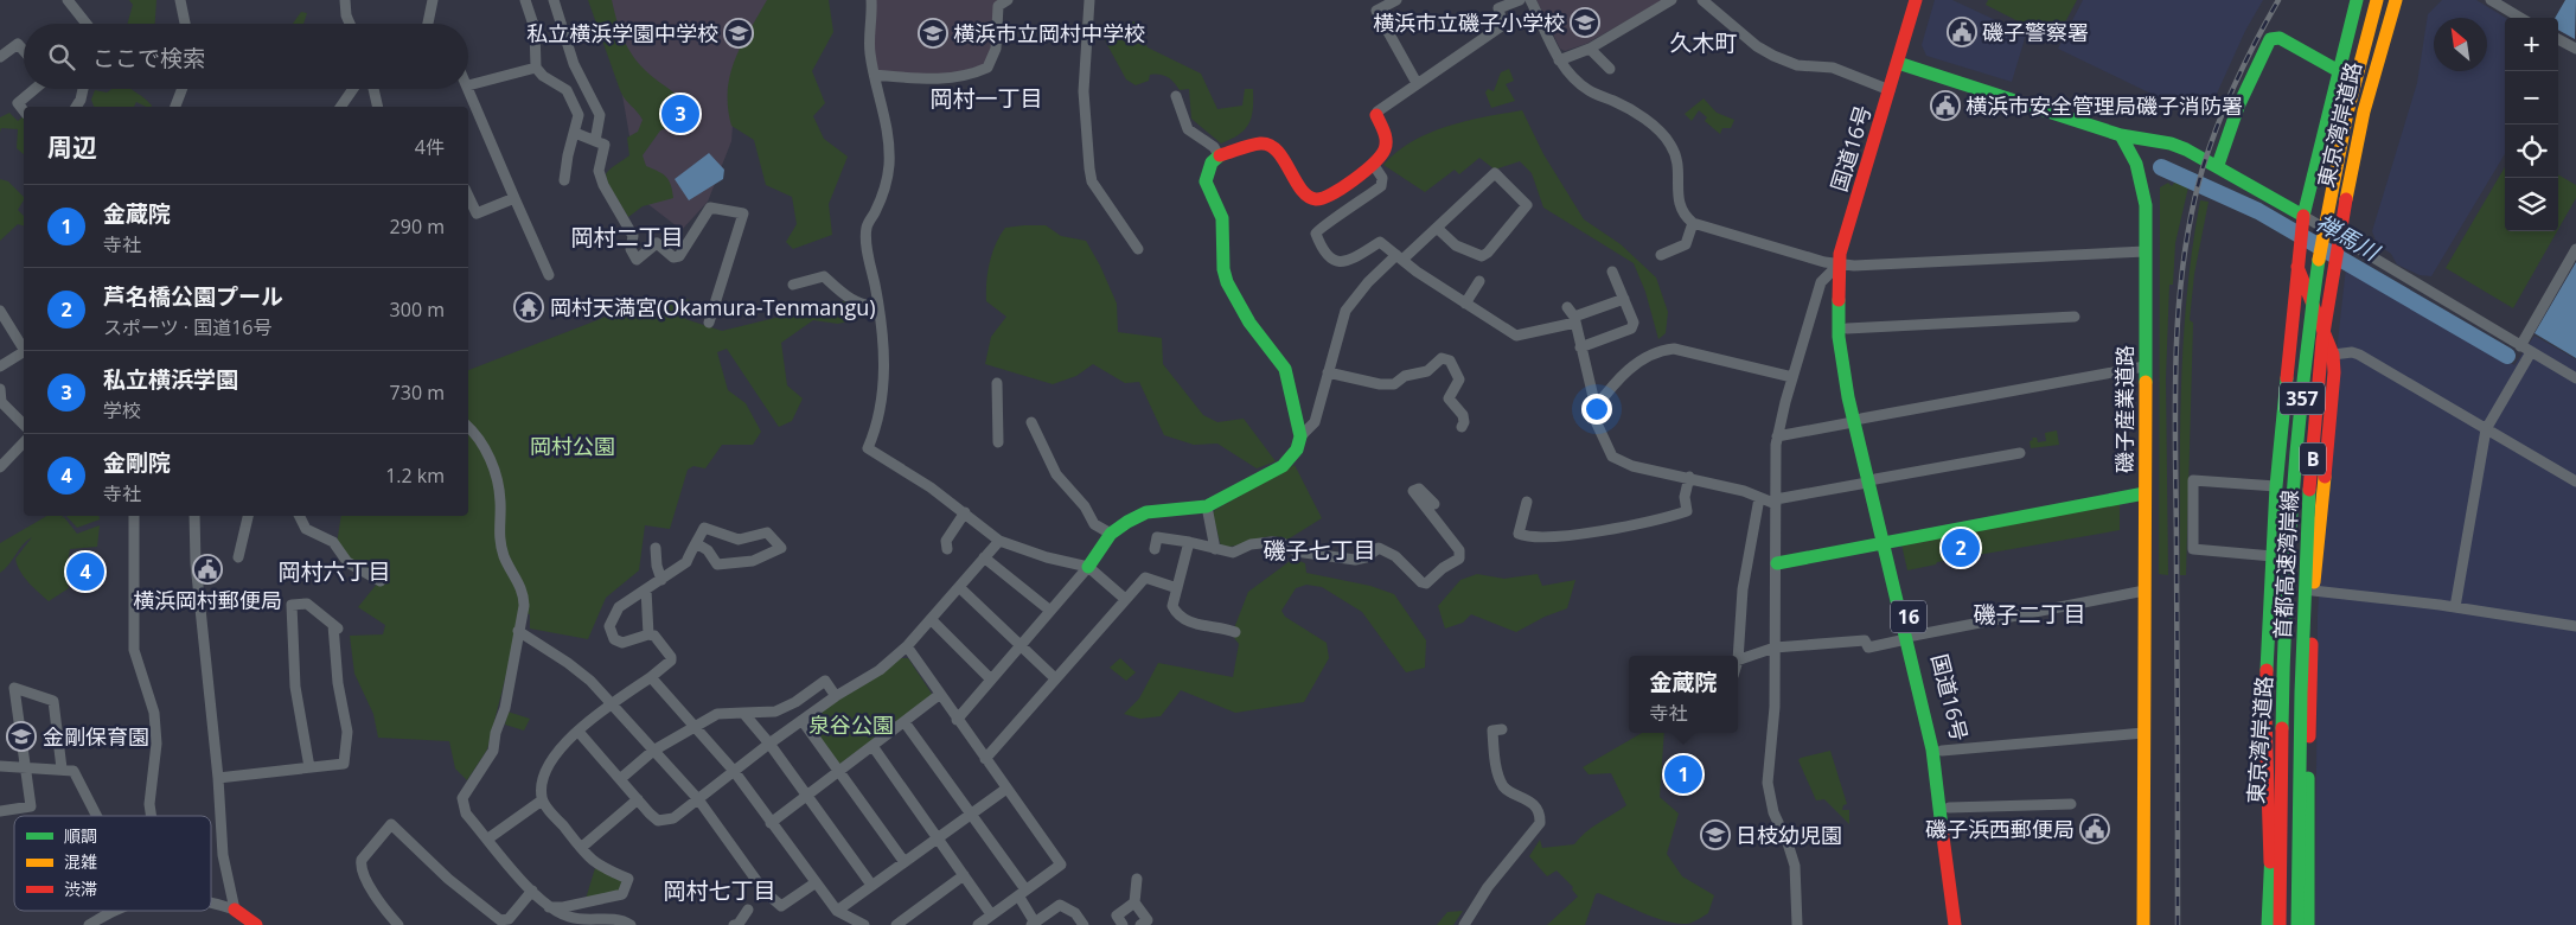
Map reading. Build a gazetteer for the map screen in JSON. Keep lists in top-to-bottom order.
{
  "streets": {
    "main road": [
      "東京湾岸道路",
      "国道16号",
      "357",
      "磯子産業道路",
      "B",
      "首都高速湾岸線",
      "16"
    ]
  },
  "crossings": [
    ["東京湾岸道路", "首都高速湾岸線"]
  ],
  "districts": [
    "久木町",
    "岡村一丁目",
    "岡村二丁目",
    "磯子七丁目",
    "岡村六丁目",
    "磯子二丁目",
    "岡村七丁目"
  ],
  "water": ["禅馬川"],
  "parks": ["岡村公園", "泉谷公園"],
  "places": {
    "school or university": [
      "横浜市立磯子小学校",
      "私立横浜学園中学校",
      "横浜市立岡村中学校",
      "金剛保育園",
      "日枝幼児園"
    ],
    "public building": [
      "磯子警察署",
      "横浜市安全管理局磯子消防署",
      "横浜岡村郵便局",
      "磯子浜西郵便局"
    ],
    "temple": ["岡村天満宮(Okamura-Tenmangu)"]
  },
  "legend": ["順調", "混雑", "渋滞"],
  "north": "top left",
  "page": {
    "map_buttons": ["+", "−"],
    "search": "ここで検索",
    "pins": [
      "3",
      "2",
      "4",
      "1"
    ],
    "heading": ["周辺", "4件"],
    "list": [
      {
        "mark": "1",
        "name": "金蔵院",
        "note": "寺社",
        "value": "290 m"
      },
      {
        "mark": "2",
        "name": "芦名橋公園プール",
        "note": "スポーツ · 国道16号",
        "value": "300 m"
      },
      {
        "mark": "3",
        "name": "私立横浜学園",
        "note": "学校",
        "value": "730 m"
      },
      {
        "mark": "4",
        "name": "金剛院",
        "note": "寺社",
        "value": "1.2 km"
      }
    ],
    "popup": ["金蔵院", "寺社"]
  }
}
